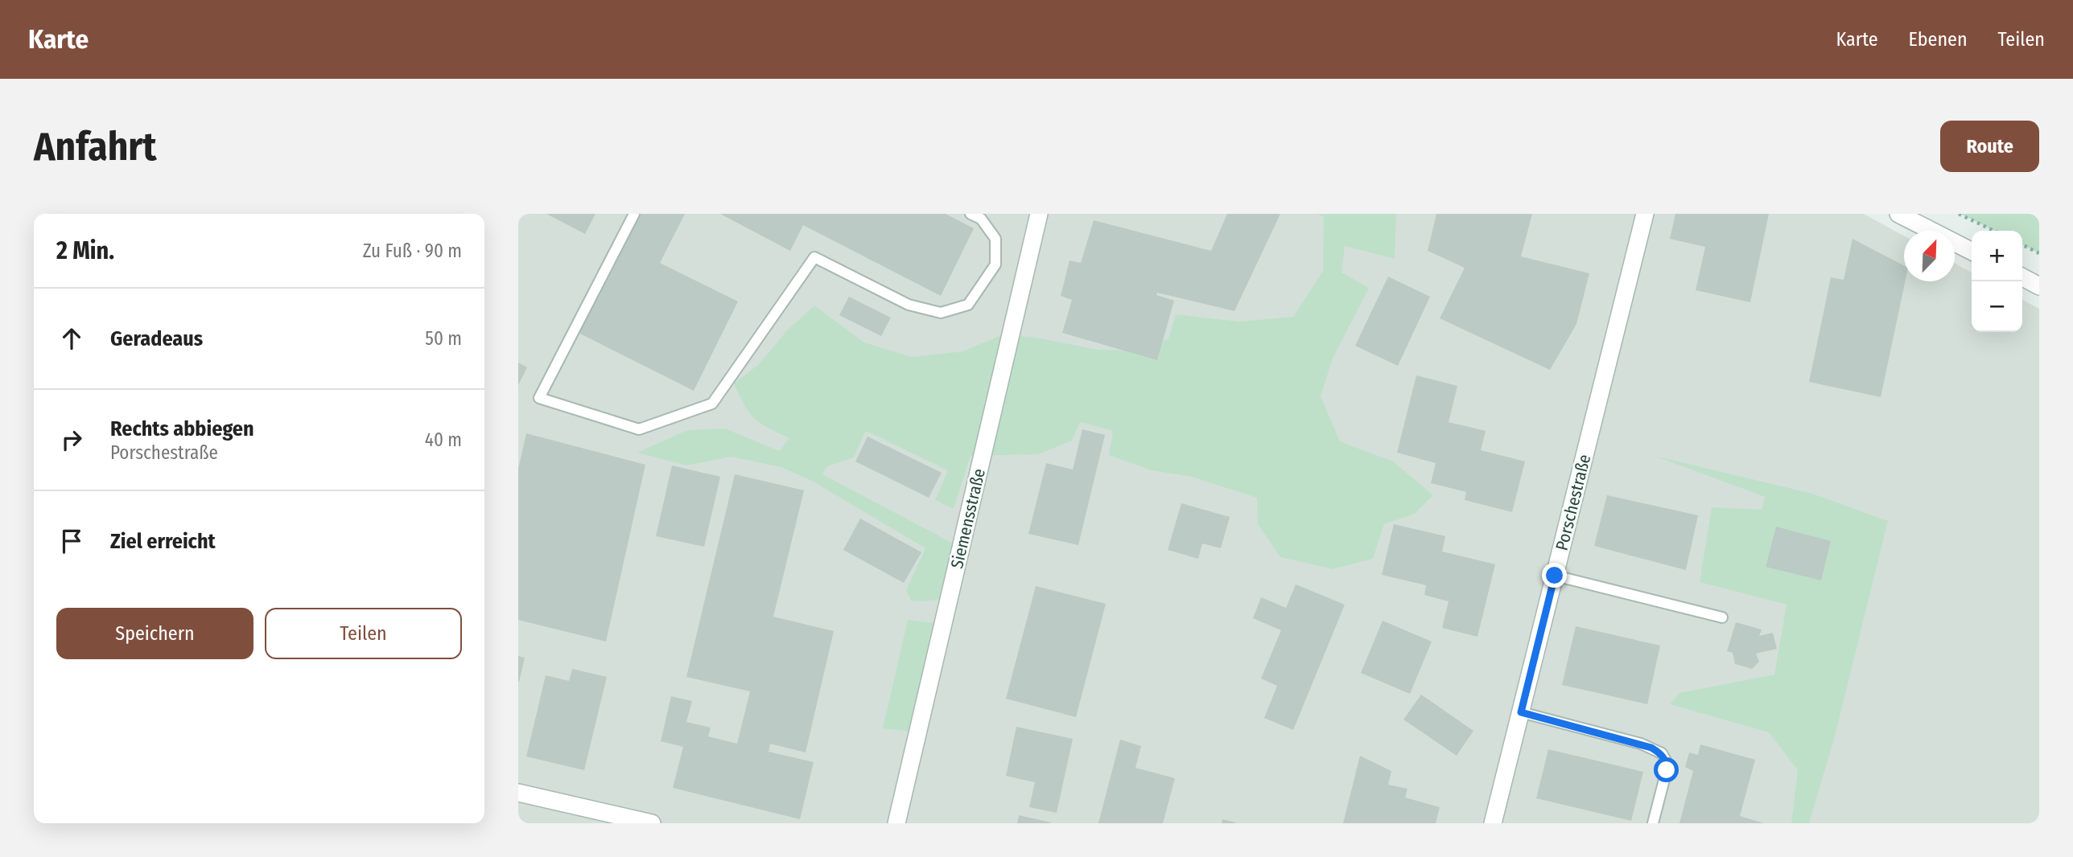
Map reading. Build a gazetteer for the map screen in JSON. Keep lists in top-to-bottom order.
{
  "streets": {
    "street": ["Porschestraße", "Siemensstraße"]
  },
  "north": "top right",
  "page": {
    "header": "Karte",
    "nav": ["Karte", "Ebenen", "Teilen"],
    "buttons": [
      "Route",
      ["Speichern", "Teilen"]
    ],
    "title": "Anfahrt",
    "heading": ["2 Min.", "Zu Fuß · 90 m"],
    "map_buttons": ["+", "−"],
    "list": [
      ["Geradeaus", "50 m"],
      ["Rechts abbiegen", "Porschestraße", "40 m"],
      "Ziel erreicht"
    ]
  }
}
